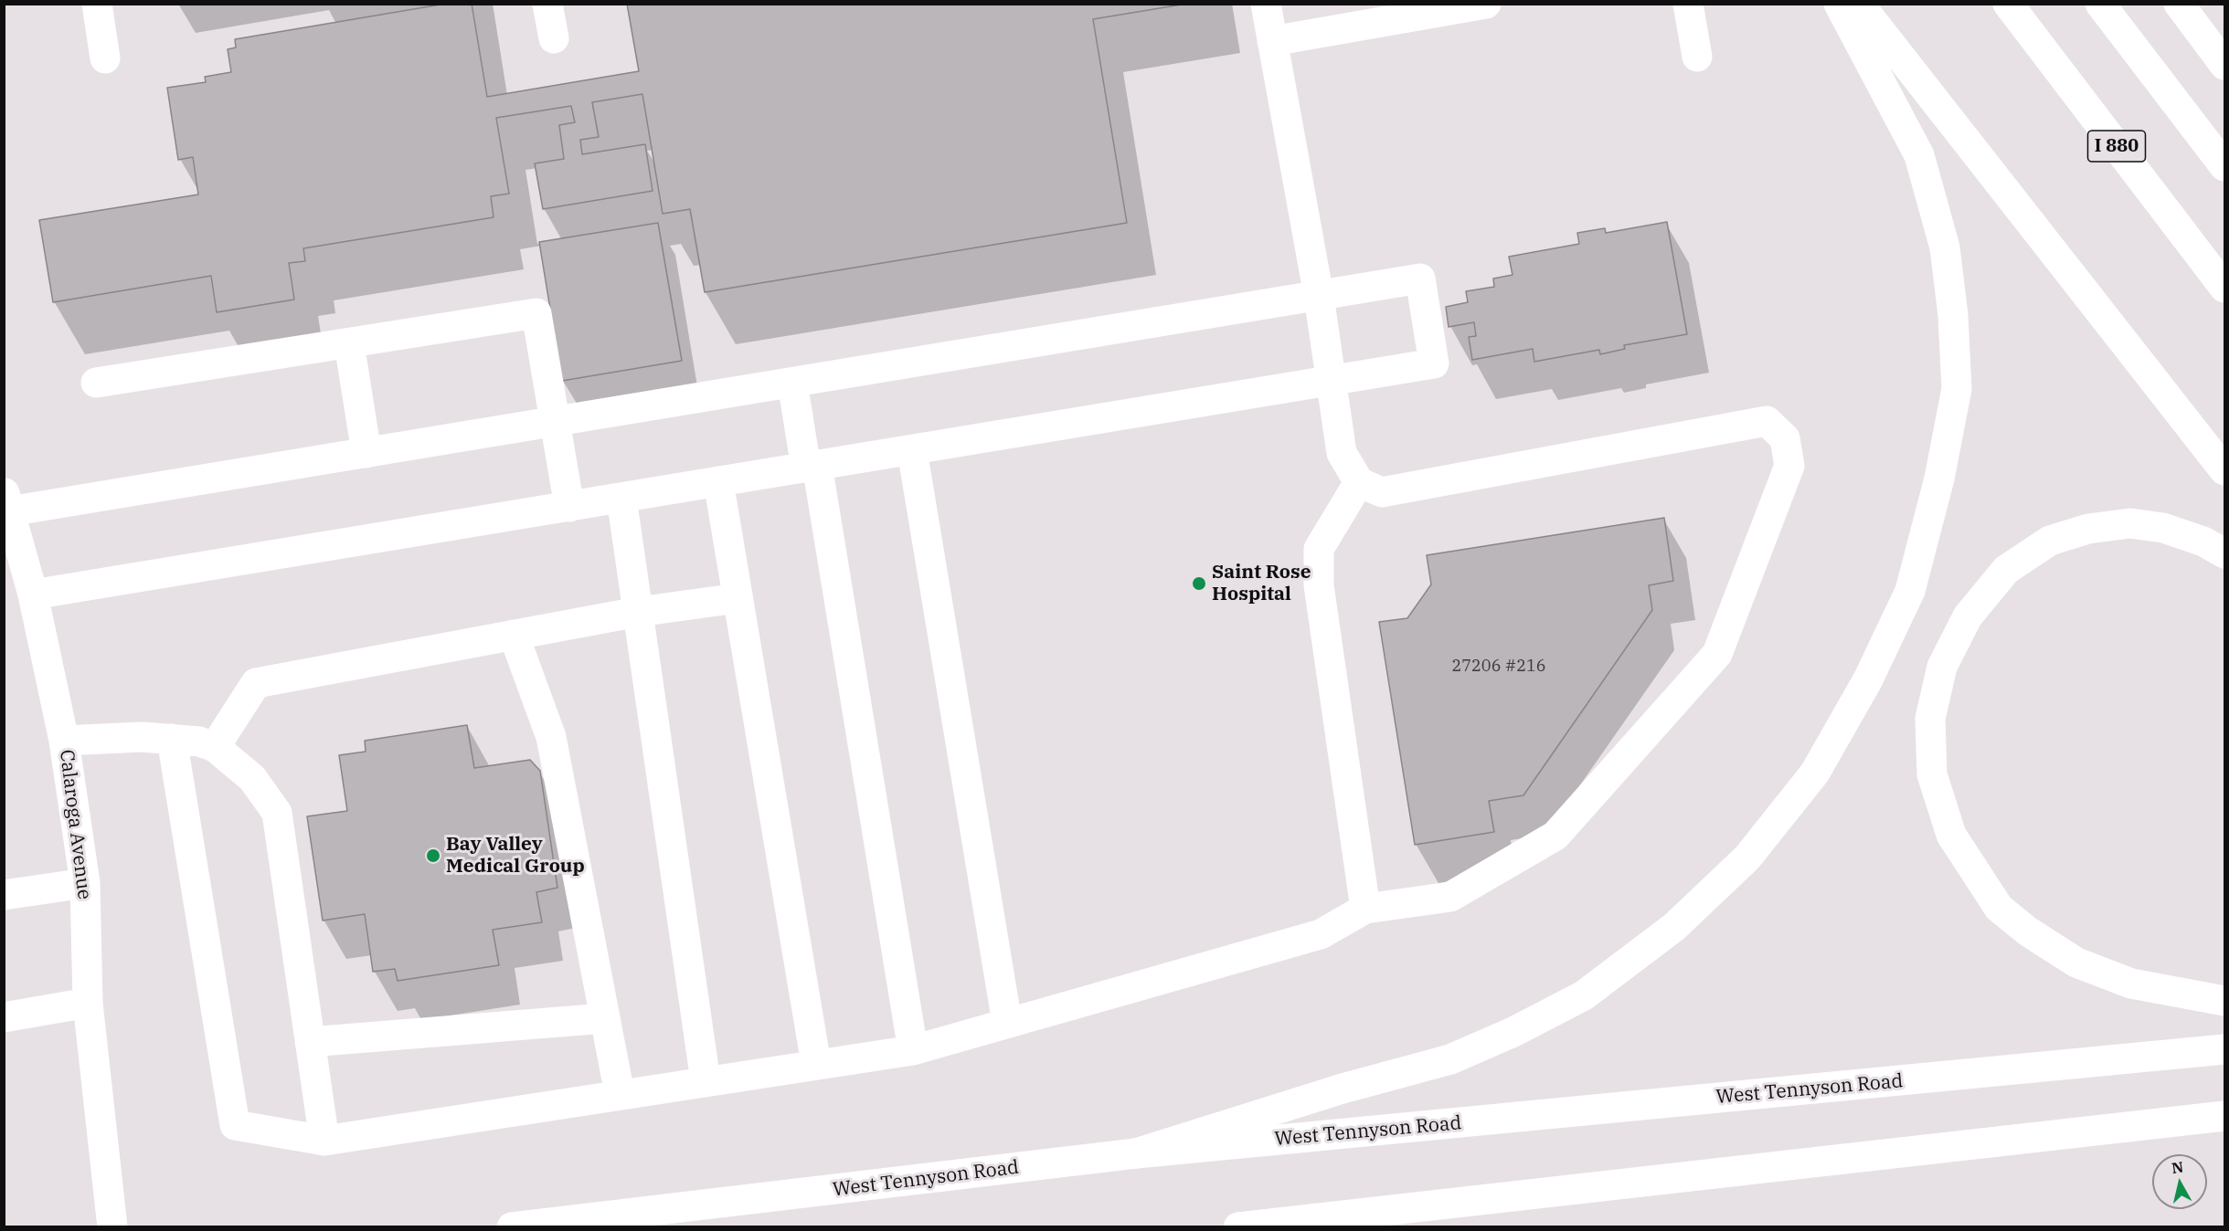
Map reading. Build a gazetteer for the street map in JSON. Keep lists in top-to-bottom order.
{
  "streets": {
    "main road": ["I 880", "Calaroga Avenue", "West Tennyson Road"]
  },
  "places": ["Saint Rose Hospital", "Bay Valley Medical Group"],
  "house_numbers": ["27206 #216"],
  "north": "top"
}
